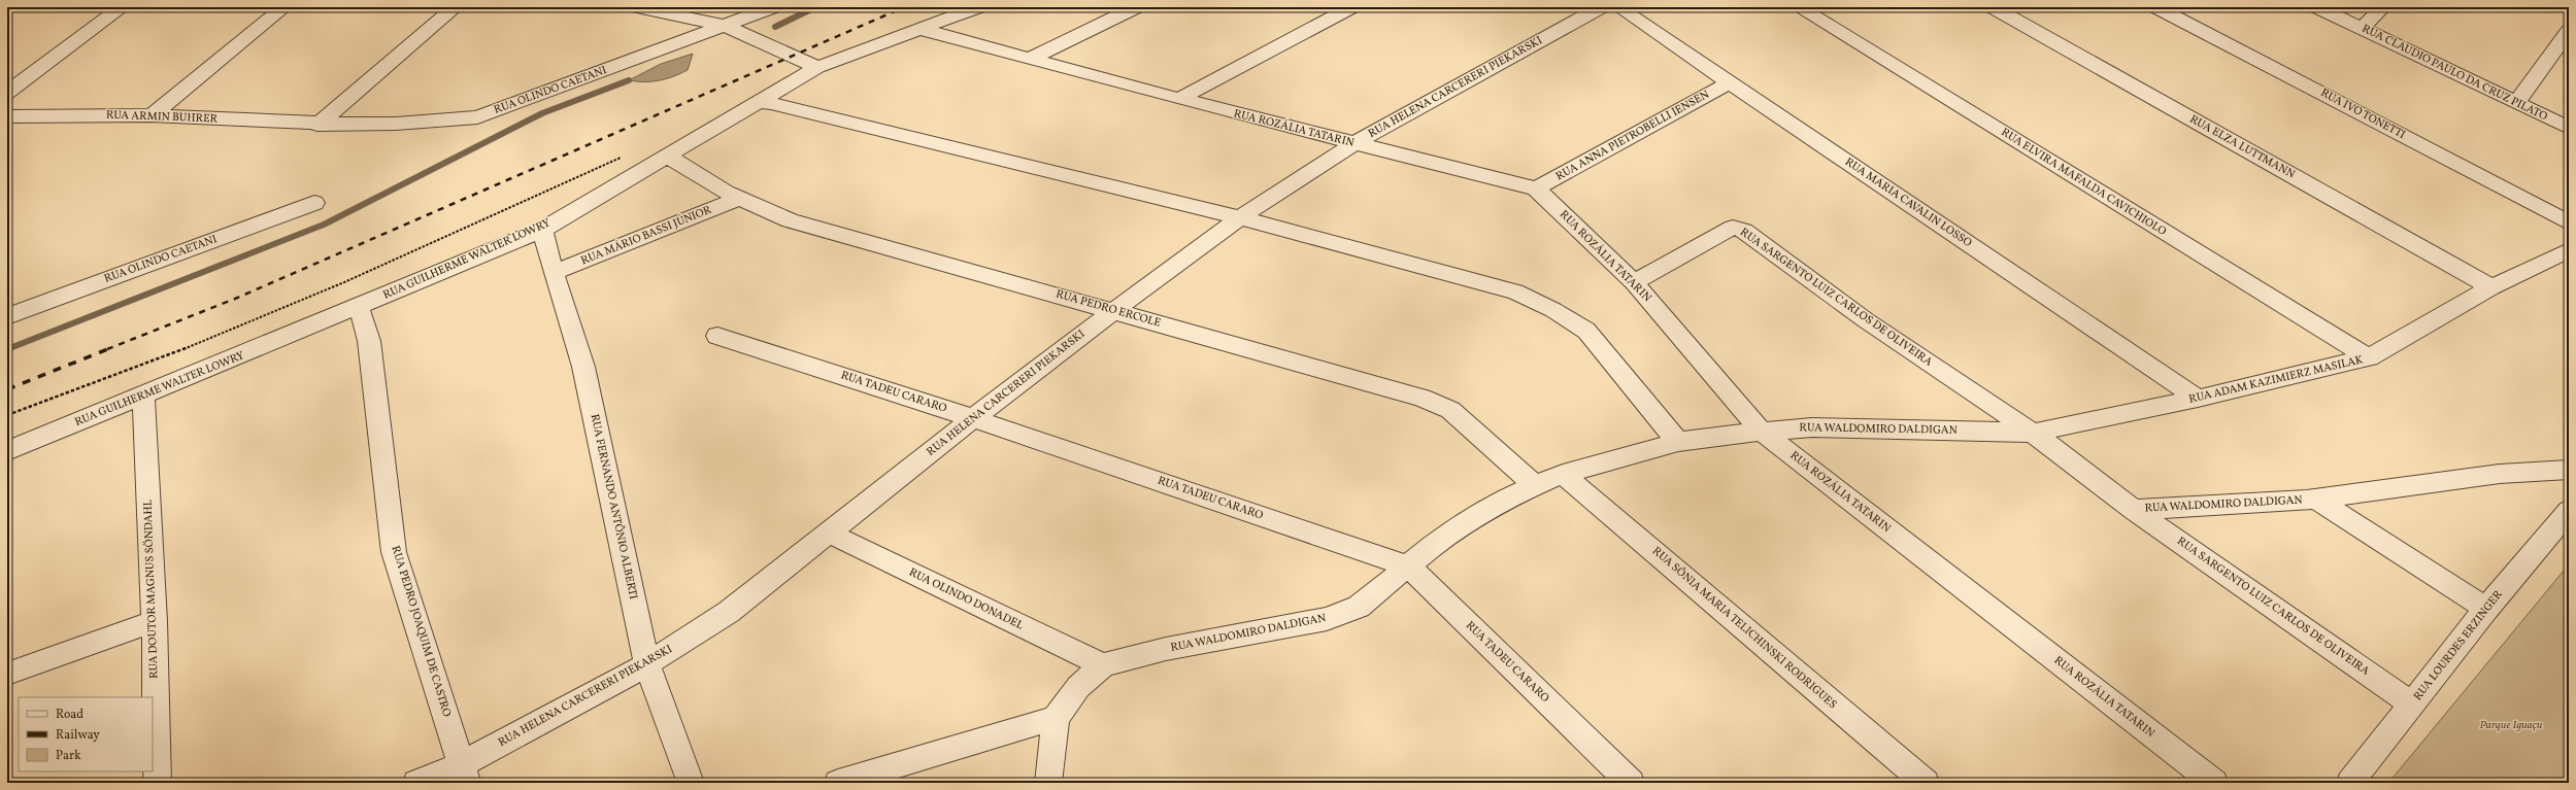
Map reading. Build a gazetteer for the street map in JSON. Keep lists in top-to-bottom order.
{
  "streets": {
    "street": [
      "RUA CLÁUDIO PAULO DA CRUZ PILATO",
      "RUA HELENA CARCERERI PIEKARSKI",
      "RUA OLINDO CAETANI",
      "RUA IVO TONETTI",
      "RUA ARMIN BUHRER",
      "RUA ROZÁLIA TATARIN",
      "RUA ANNA PIETROBELLI IENSEN",
      "RUA ELZA LUTTMANN",
      "RUA ELVIRA MAFALDA CAVICHIOLO",
      "RUA MARIA CAVALIN LOSSO",
      "RUA MÁRIO BASSI JÚNIOR",
      "RUA GUILHERME WALTER LOWRY",
      "RUA SARGENTO LUIZ CARLOS DE OLIVEIRA",
      "RUA PEDRO ERCOLE",
      "RUA ADAM KAZIMIERZ MASILAK",
      "RUA TADEU CARARO",
      "RUA WALDOMIRO DALDIGAN",
      "RUA FERNANDO ANTÔNIO ALBERTI",
      "RUA DOUTOR MAGNUS SÖNDAHL",
      "RUA OLINDO DONADEL",
      "RUA SÔNIA MARIA TELICHINSKI RODRIGUES",
      "RUA PEDRO JOAQUIM DE CASTRO",
      "RUA LOURDES ERZINGER"
    ]
  },
  "crossings": [
    ["RUA HELENA CARCERERI PIEKARSKI", "RUA ROZÁLIA TATARIN"],
    ["RUA HELENA CARCERERI PIEKARSKI", "RUA PEDRO ERCOLE"],
    ["RUA HELENA CARCERERI PIEKARSKI", "RUA TADEU CARARO"],
    ["RUA HELENA CARCERERI PIEKARSKI", "RUA FERNANDO ANTÔNIO ALBERTI"],
    ["RUA HELENA CARCERERI PIEKARSKI", "RUA OLINDO DONADEL"],
    ["RUA HELENA CARCERERI PIEKARSKI", "RUA PEDRO JOAQUIM DE CASTRO"],
    ["RUA OLINDO CAETANI", "RUA ARMIN BUHRER"],
    ["RUA ROZÁLIA TATARIN", "RUA ANNA PIETROBELLI IENSEN"],
    ["RUA ROZÁLIA TATARIN", "RUA GUILHERME WALTER LOWRY"],
    ["RUA ROZÁLIA TATARIN", "RUA SARGENTO LUIZ CARLOS DE OLIVEIRA"],
    ["RUA ROZÁLIA TATARIN", "RUA WALDOMIRO DALDIGAN"],
    ["RUA ANNA PIETROBELLI IENSEN", "RUA MARIA CAVALIN LOSSO"],
    ["RUA ELZA LUTTMANN", "RUA ADAM KAZIMIERZ MASILAK"],
    ["RUA ELVIRA MAFALDA CAVICHIOLO", "RUA ADAM KAZIMIERZ MASILAK"],
    ["RUA MARIA CAVALIN LOSSO", "RUA ADAM KAZIMIERZ MASILAK"],
    ["RUA MÁRIO BASSI JÚNIOR", "RUA PEDRO ERCOLE"],
    ["RUA MÁRIO BASSI JÚNIOR", "RUA FERNANDO ANTÔNIO ALBERTI"],
    ["RUA GUILHERME WALTER LOWRY", "RUA PEDRO ERCOLE"],
    ["RUA GUILHERME WALTER LOWRY", "RUA FERNANDO ANTÔNIO ALBERTI"],
    ["RUA GUILHERME WALTER LOWRY", "RUA DOUTOR MAGNUS SÖNDAHL"],
    ["RUA GUILHERME WALTER LOWRY", "RUA PEDRO JOAQUIM DE CASTRO"],
    ["RUA SARGENTO LUIZ CARLOS DE OLIVEIRA", "RUA ADAM KAZIMIERZ MASILAK"],
    ["RUA SARGENTO LUIZ CARLOS DE OLIVEIRA", "RUA WALDOMIRO DALDIGAN"],
    ["RUA SARGENTO LUIZ CARLOS DE OLIVEIRA", "RUA LOURDES ERZINGER"],
    ["RUA PEDRO ERCOLE", "RUA WALDOMIRO DALDIGAN"],
    ["RUA ADAM KAZIMIERZ MASILAK", "RUA WALDOMIRO DALDIGAN"],
    ["RUA TADEU CARARO", "RUA WALDOMIRO DALDIGAN"],
    ["RUA WALDOMIRO DALDIGAN", "RUA OLINDO DONADEL"],
    ["RUA WALDOMIRO DALDIGAN", "RUA SÔNIA MARIA TELICHINSKI RODRIGUES"]
  ],
  "parks": ["Parque Iguaçu"],
  "legend": ["Road", "Railway", "Park"]
}
